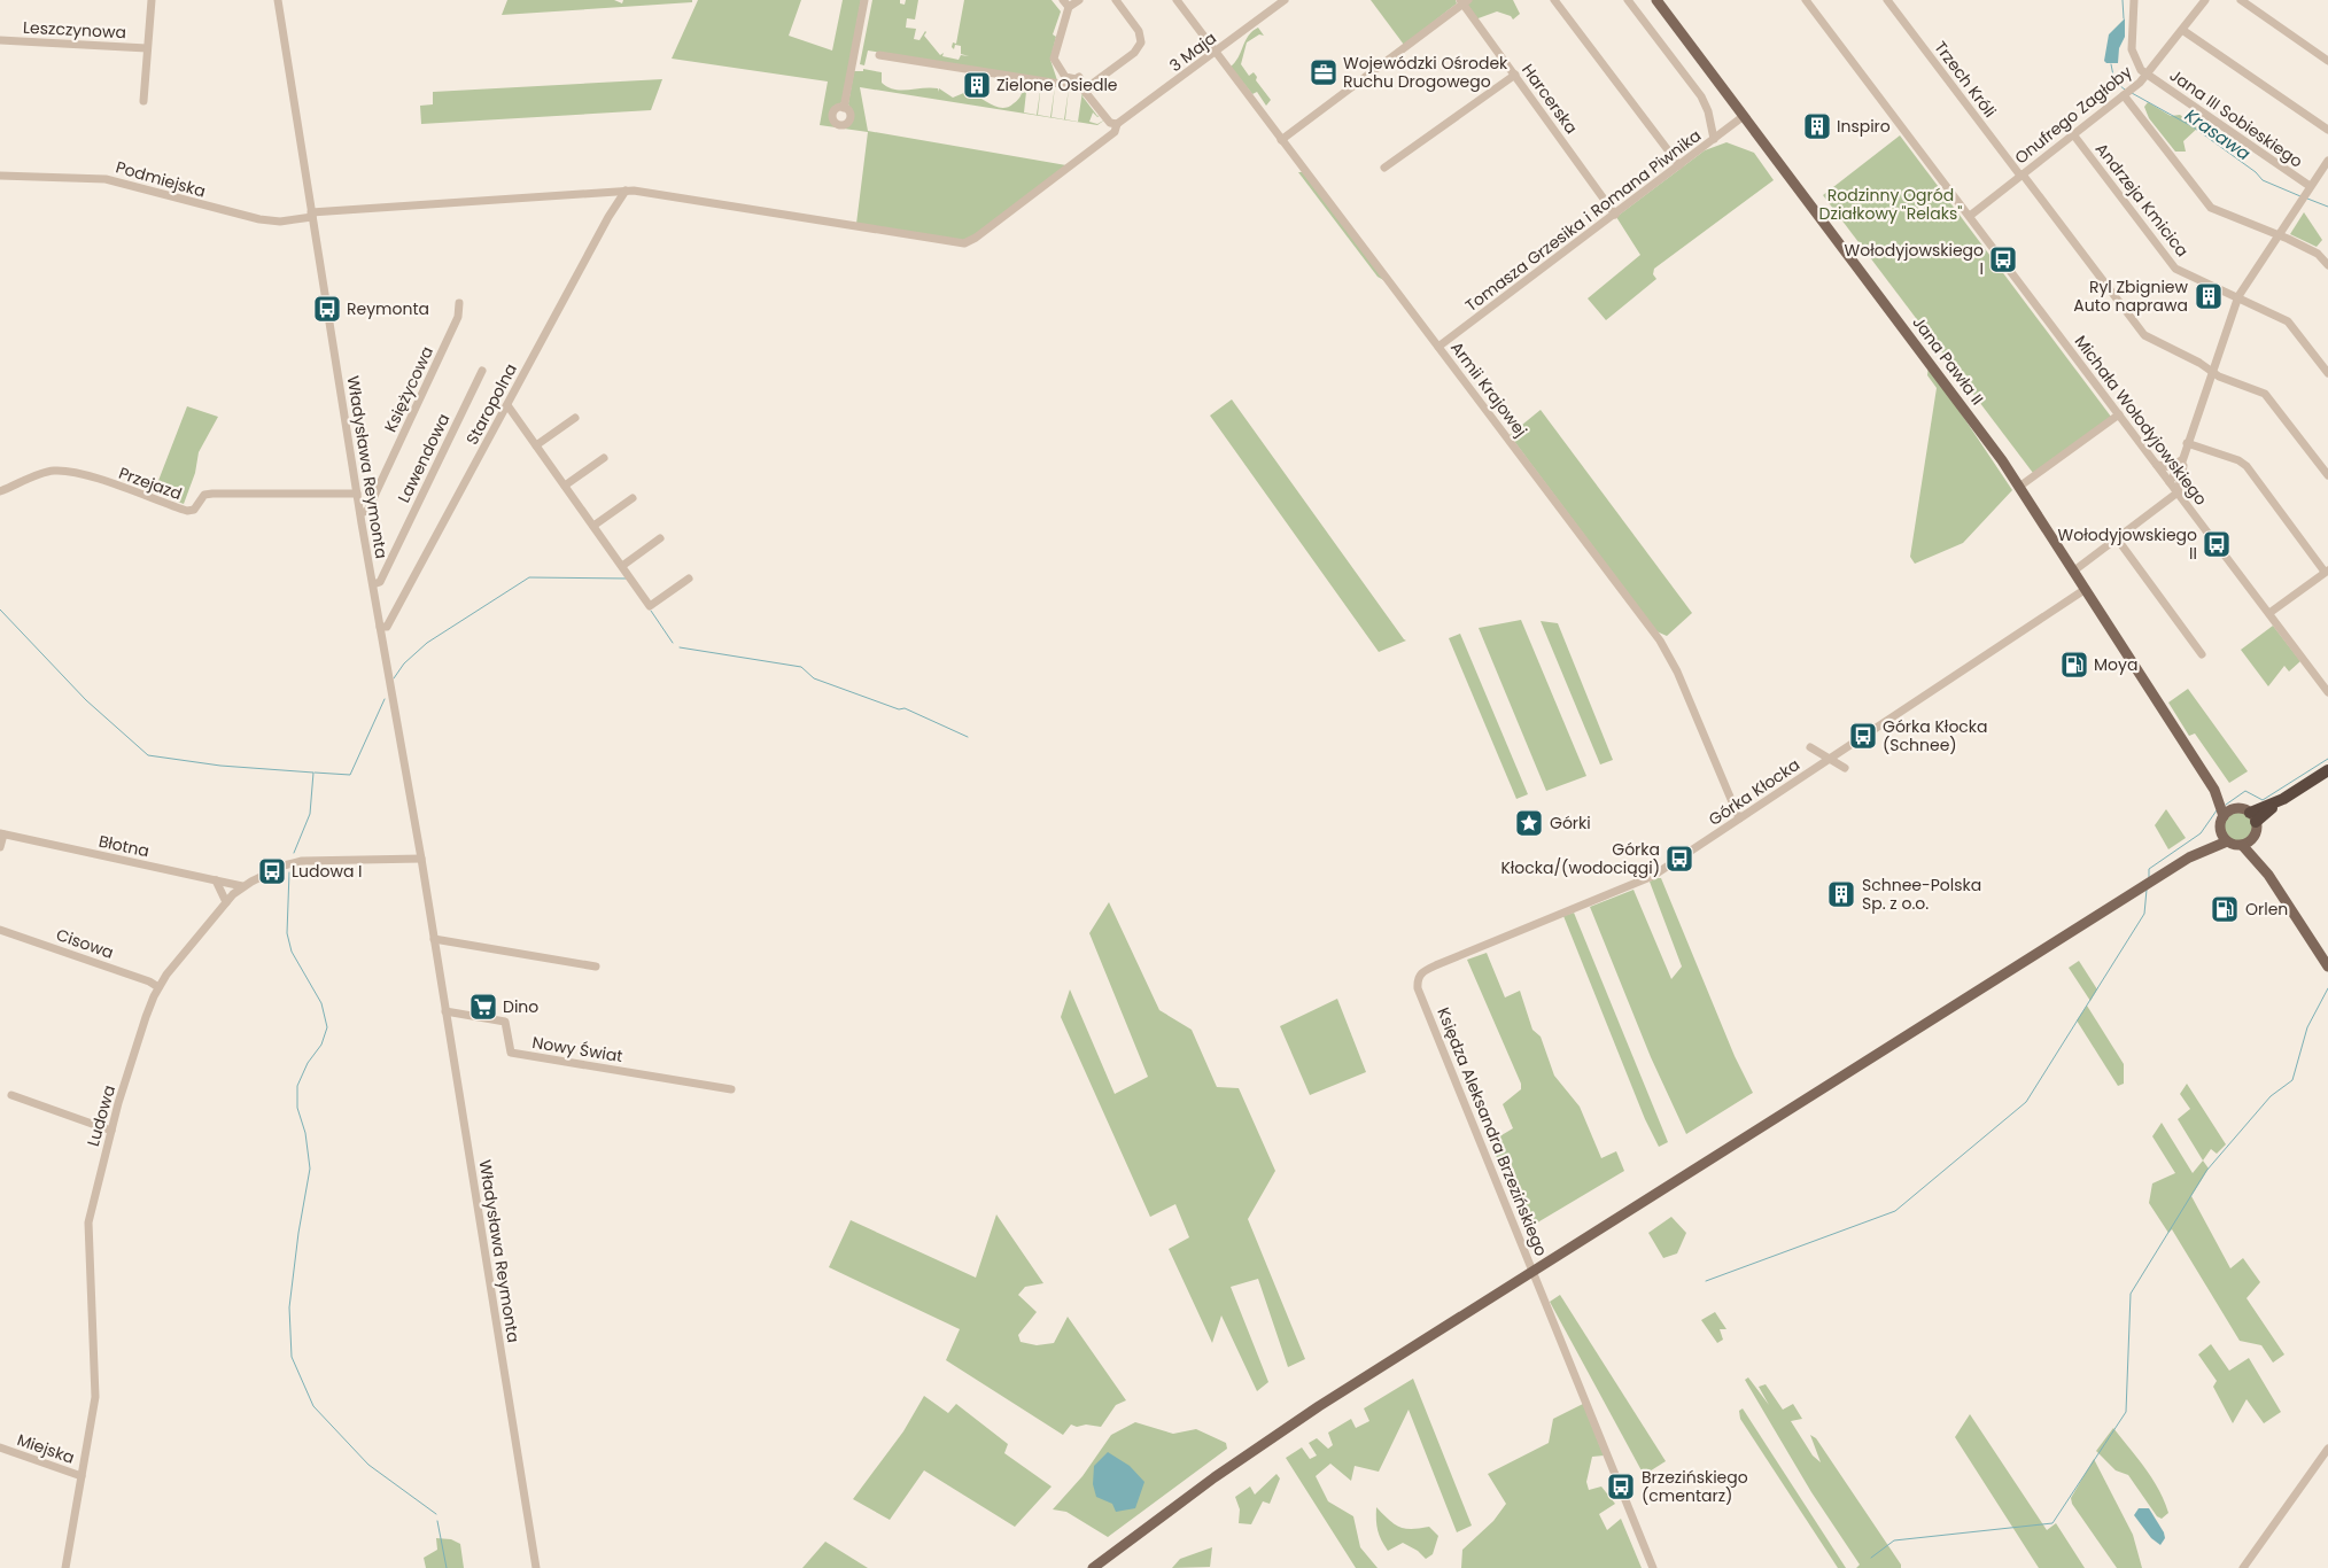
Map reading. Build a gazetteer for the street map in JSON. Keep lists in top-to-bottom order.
{
  "streets": {
    "main road": ["Jana Pawła II"],
    "street": [
      "Leszczynowa",
      "3 Maja",
      "Trzech Króli",
      "Harcerska",
      "Onufrego Zagłoby",
      "Jana III Sobieskiego",
      "Podmiejska",
      "Andrzeja Kmicica",
      "Tomasza Grzesika i Romana Piwnika",
      "Księżycowa",
      "Armii Krajowej",
      "Staropolna",
      "Michała Wołodyjowskiego",
      "Lawendowa",
      "Władysława Reymonta",
      "Przejazd",
      "Górka Kłocka",
      "Błotna",
      "Cisowa",
      "Nowy Świat",
      "Ludowa",
      "Księdza Aleksandra Brzezińskiego",
      "Miejska"
    ]
  },
  "crossings": [
    ["3 Maja", "Podmiejska"],
    ["3 Maja", "Armii Krajowej"],
    ["3 Maja", "Staropolna"],
    ["Trzech Króli", "Onufrego Zagłoby"],
    ["Harcerska", "Tomasza Grzesika i Romana Piwnika"],
    ["Onufrego Zagłoby", "Jana III Sobieskiego"],
    ["Onufrego Zagłoby", "Andrzeja Kmicica"],
    ["Onufrego Zagłoby", "Michała Wołodyjowskiego"],
    ["Podmiejska", "Staropolna"],
    ["Podmiejska", "Władysława Reymonta"],
    ["Tomasza Grzesika i Romana Piwnika", "Jana Pawła II"],
    ["Tomasza Grzesika i Romana Piwnika", "Armii Krajowej"],
    ["Jana Pawła II", "Górka Kłocka"],
    ["Księżycowa", "Władysława Reymonta"],
    ["Armii Krajowej", "Górka Kłocka"],
    ["Staropolna", "Władysława Reymonta"],
    ["Lawendowa", "Władysława Reymonta"],
    ["Władysława Reymonta", "Przejazd"],
    ["Władysława Reymonta", "Nowy Świat"],
    ["Władysława Reymonta", "Ludowa"],
    ["Górka Kłocka", "Księdza Aleksandra Brzezińskiego"],
    ["Błotna", "Ludowa"],
    ["Cisowa", "Ludowa"],
    ["Ludowa", "Miejska"]
  ],
  "water": ["Krasawa"],
  "parks": ["Rodzinny Ogród Działkowy \"Relaks\""],
  "places": {
    "office": ["Wojewódzki Ośrodek Ruchu Drogowego"],
    "building": [
      "Zielone Osiedle",
      "Inspiro",
      "Ryl Zbigniew Auto naprawa",
      "Schnee-Polska Sp. z o.o."
    ],
    "bus stop": [
      "Wołodyjowskiego I",
      "Reymonta",
      "Wołodyjowskiego II",
      "Górka Kłocka (Schnee)",
      "Górka Kłocka/(wodociągi)",
      "Ludowa I",
      "Brzezińskiego (cmentarz)"
    ],
    "fuel station": ["Moya", "Orlen"],
    "place": ["Górki"],
    "supermarket": ["Dino"]
  }
}
